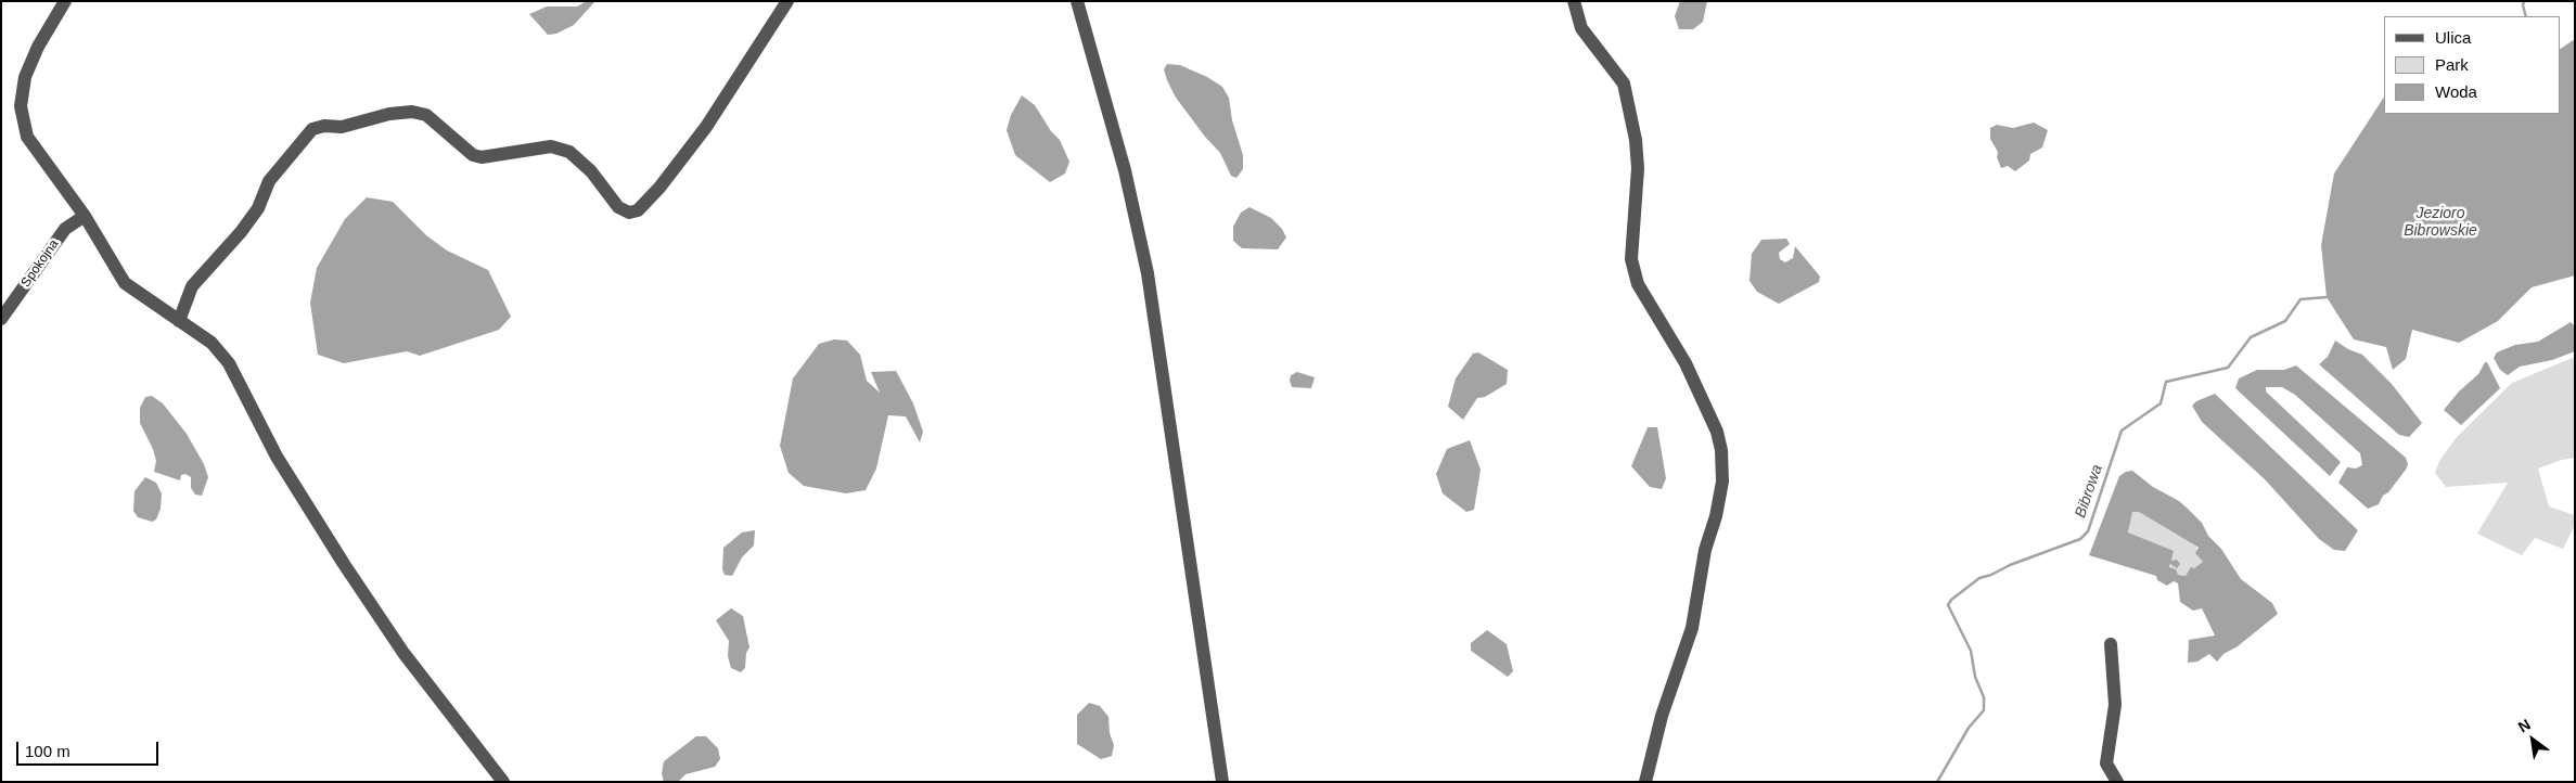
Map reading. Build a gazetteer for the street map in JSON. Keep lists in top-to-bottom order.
{
  "streets": {
    "street": ["Spokojna"]
  },
  "water": ["Jezioro Bibrowskie", "Bibrowa"],
  "legend": ["Ulica", "Park", "Woda"],
  "scale_bar": "100 m",
  "north": "top left"
}
